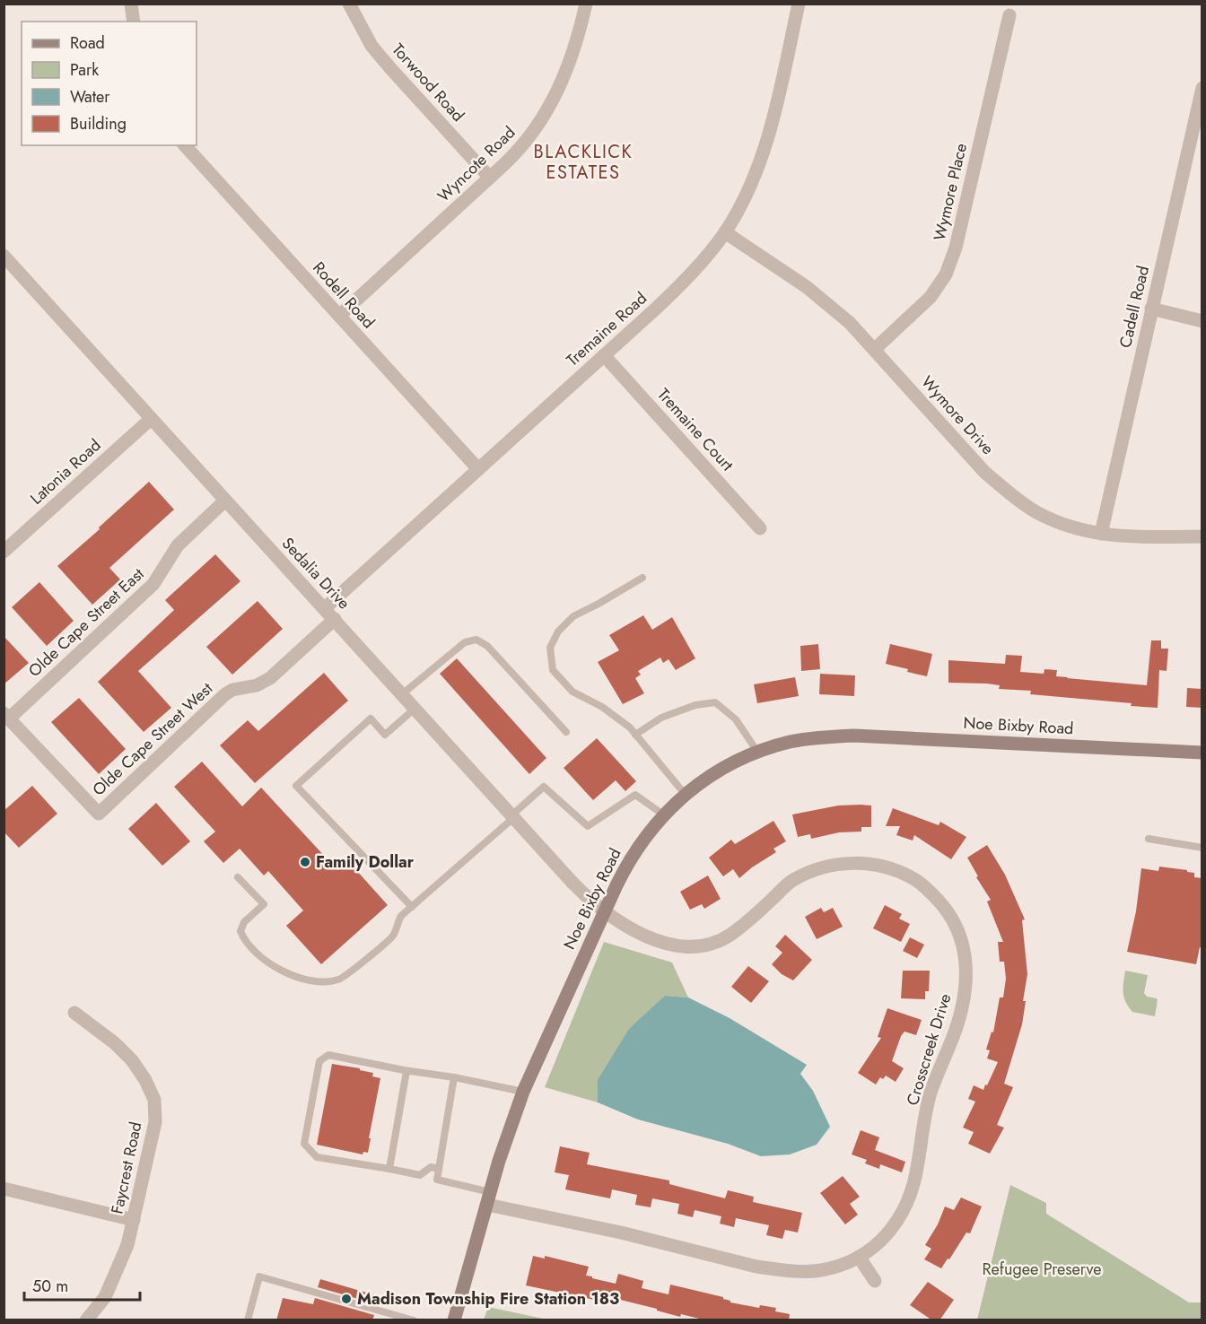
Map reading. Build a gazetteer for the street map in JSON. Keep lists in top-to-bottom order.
{
  "streets": {
    "street": [
      "Torwood Road",
      "Wyncote Road",
      "Wymore Place",
      "Rodell Road",
      "Cadell Road",
      "Tremaine Road",
      "Wymore Drive",
      "Tremaine Court",
      "Latonia Road",
      "Sedalia Drive",
      "Olde Cape Street East",
      "Noe Bixby Road",
      "Olde Cape Street West",
      "Crosscreek Drive",
      "Faycrest Road"
    ]
  },
  "crossings": [
    ["Torwood Road", "Wyncote Road"],
    ["Wyncote Road", "Rodell Road"],
    ["Wymore Place", "Wymore Drive"],
    ["Rodell Road", "Tremaine Road"],
    ["Cadell Road", "Wymore Drive"],
    ["Tremaine Road", "Wymore Drive"],
    ["Tremaine Road", "Tremaine Court"],
    ["Tremaine Road", "Sedalia Drive"],
    ["Latonia Road", "Sedalia Drive"],
    ["Sedalia Drive", "Olde Cape Street East"],
    ["Sedalia Drive", "Noe Bixby Road"],
    ["Sedalia Drive", "Olde Cape Street West"],
    ["Sedalia Drive", "Crosscreek Drive"],
    ["Olde Cape Street East", "Olde Cape Street West"],
    ["Noe Bixby Road", "Crosscreek Drive"]
  ],
  "districts": ["BLACKLICK ESTATES"],
  "parks": ["Refugee Preserve"],
  "places": ["Family Dollar", "Madison Township Fire Station 183"],
  "legend": [
    "Road",
    "Park",
    "Water",
    "Building"
  ],
  "scale_bar": "50 m"
}
